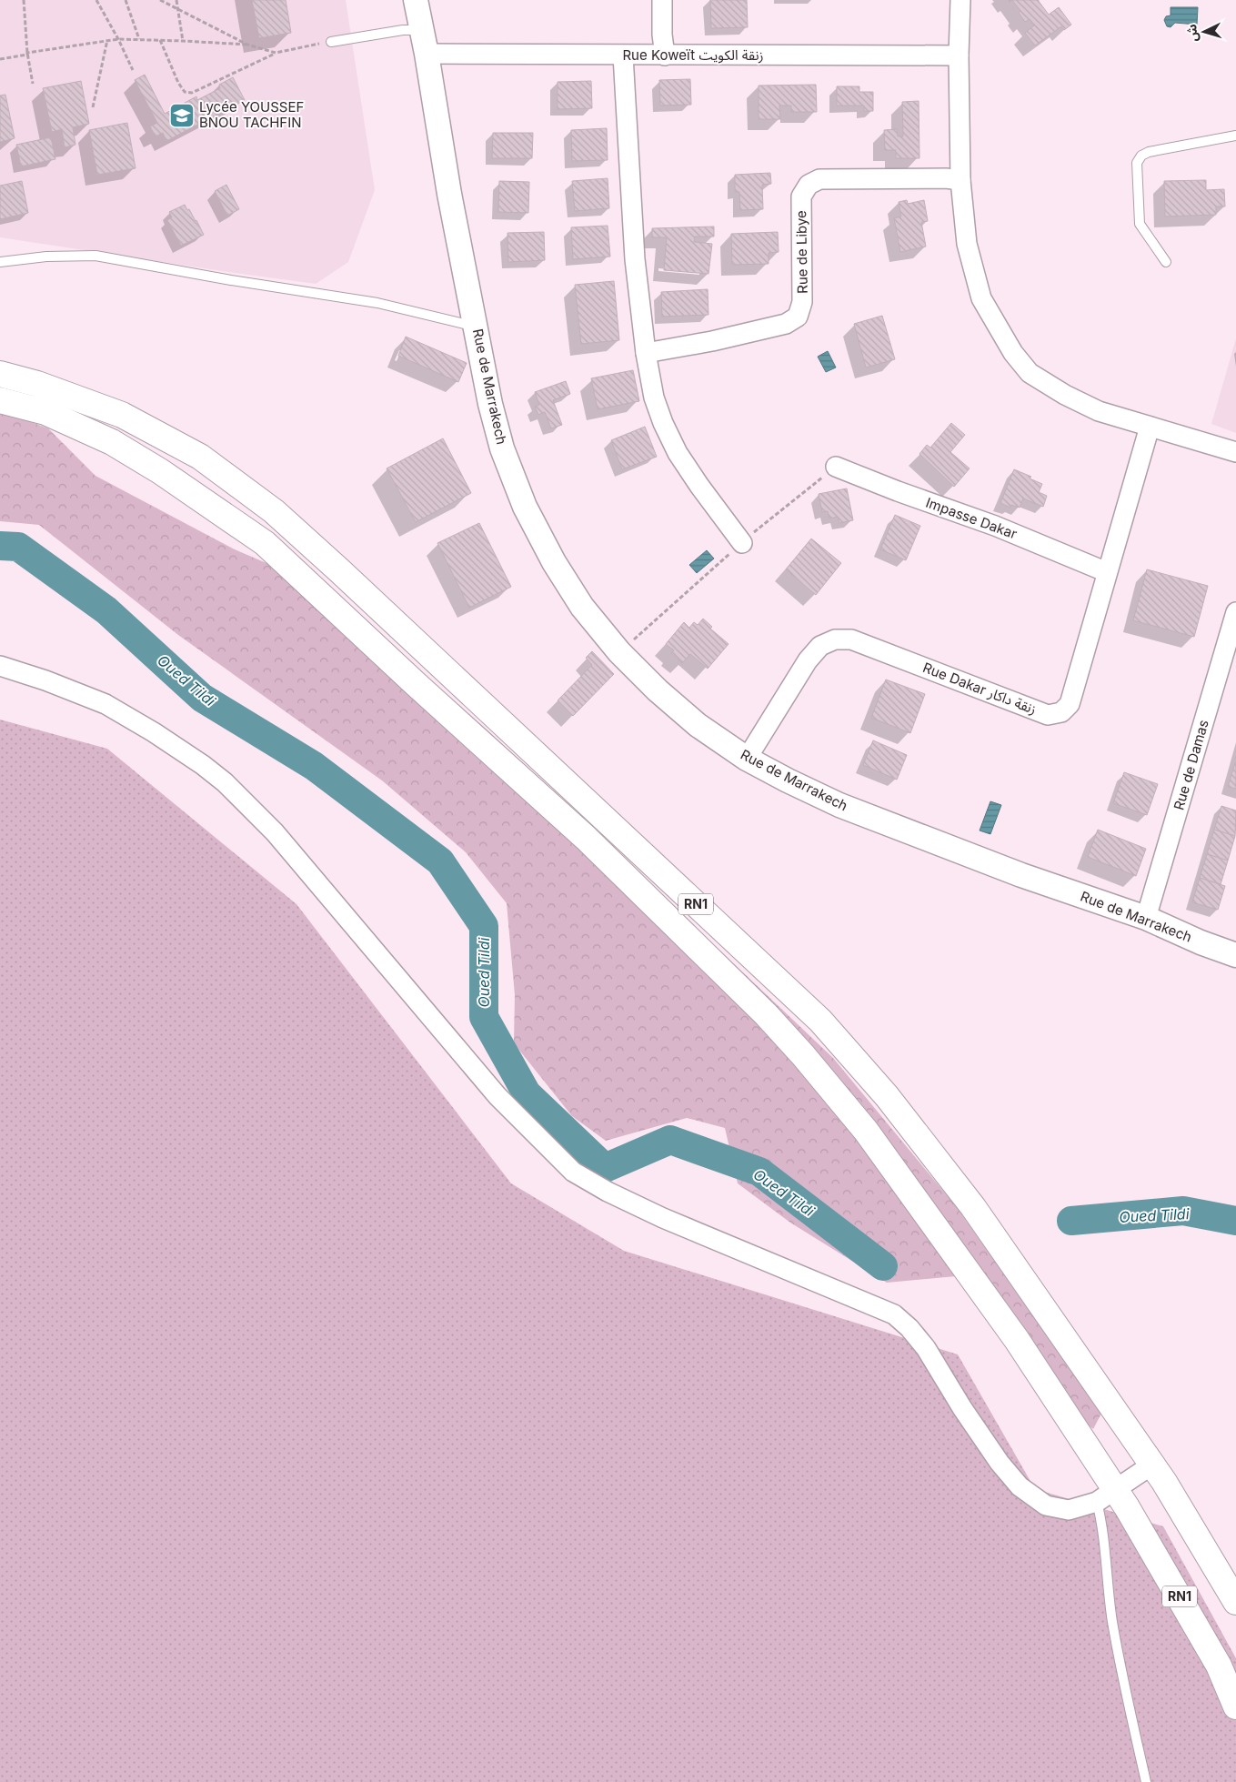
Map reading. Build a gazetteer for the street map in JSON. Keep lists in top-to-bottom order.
{
  "streets": {
    "highway": ["RN1"],
    "street": [
      "Rue Koweït زنقة الكويت",
      "Rue de Libye",
      "Rue de Marrakech",
      "Impasse Dakar",
      "Rue Dakar زنقة داكار",
      "Rue de Damas"
    ]
  },
  "crossings": [
    ["Rue Koweït زنقة الكويت", "Rue de Marrakech"],
    ["Rue de Marrakech", "Rue Dakar زنقة داكار"],
    ["Rue de Marrakech", "Rue de Damas"],
    ["Impasse Dakar", "Rue Dakar زنقة داكار"]
  ],
  "water": ["Oued Tildi"],
  "places": {
    "school or university": ["Lycée YOUSSEF BNOU TACHFIN"]
  },
  "north": "left"
}
